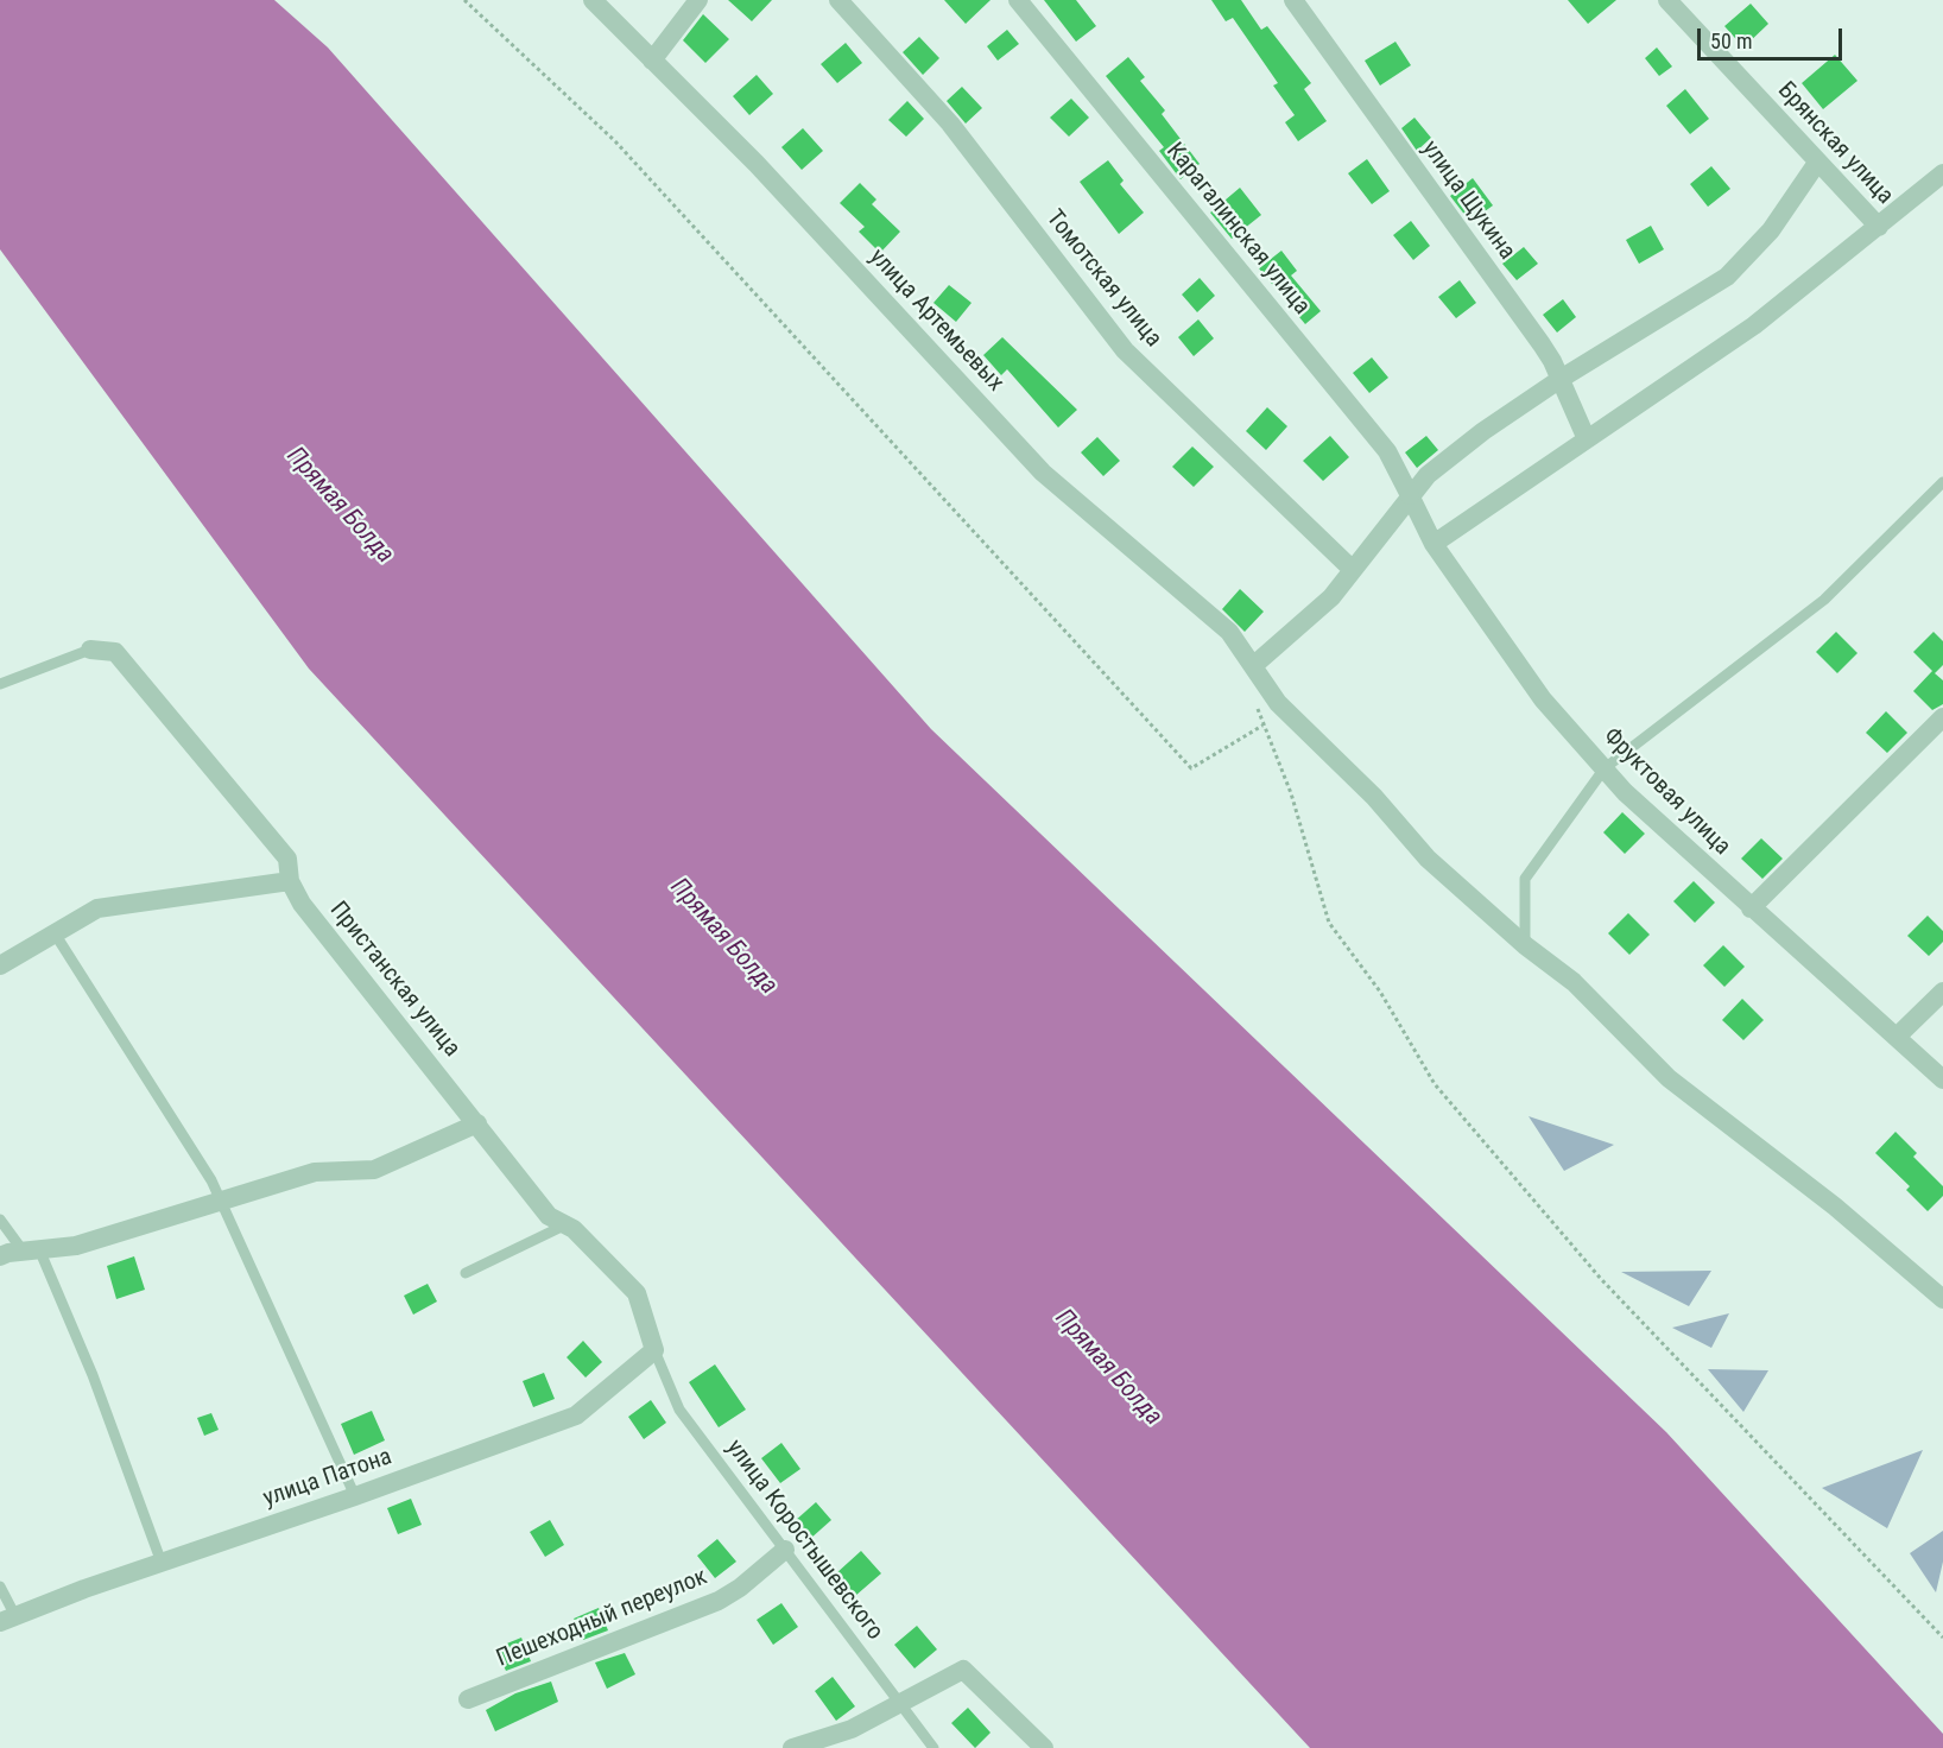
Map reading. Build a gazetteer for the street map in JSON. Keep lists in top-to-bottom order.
{
  "streets": {
    "street": [
      "Брянская улица",
      "улица Щукина",
      "Карагалинская улица",
      "Томотская улица",
      "улица Артемьевых",
      "Фруктовая улица",
      "Пристанская улица",
      "улица Патона",
      "Пешеходный переулок"
    ],
    "lane": ["улица Коростышевского"]
  },
  "crossings": [
    ["Карагалинская улица", "Фруктовая улица"],
    ["Пристанская улица", "улица Патона"],
    ["Пристанская улица", "улица Коростышевского"],
    ["улица Патона", "улица Коростышевского"],
    ["улица Коростышевского", "Пешеходный переулок"]
  ],
  "water": ["Прямая Болда"],
  "scale_bar": "50 m"
}
